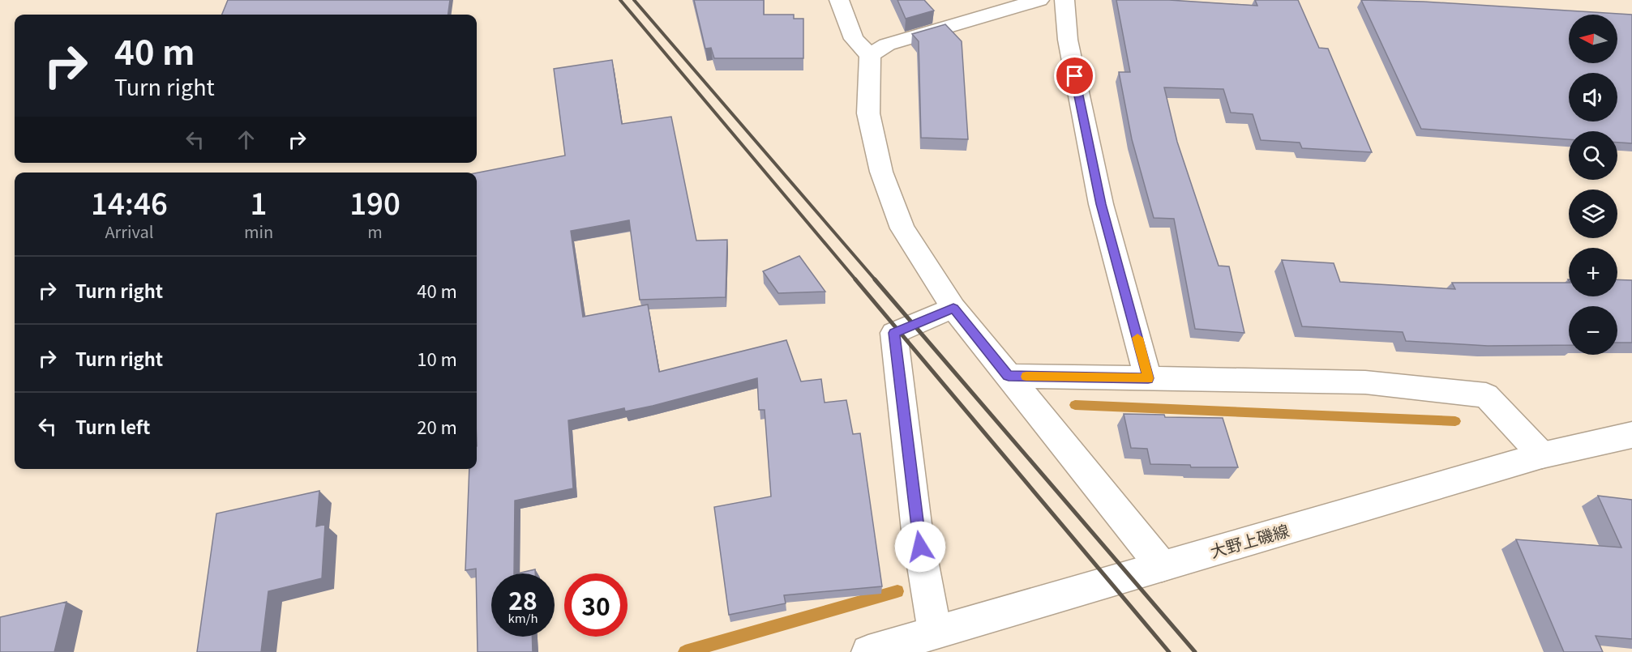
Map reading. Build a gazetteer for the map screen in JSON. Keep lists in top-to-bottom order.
{
  "streets": {
    "street": ["大野上磯線"]
  },
  "north": "left",
  "page": {
    "map_buttons": ["+", "−"],
    "turn": ["40 m", "Turn right"],
    "eta": [
      "14:46",
      "Arrival",
      "1",
      "min",
      "190",
      "m"
    ],
    "list": [
      {
        "name": "Turn right",
        "value": "40 m"
      },
      {
        "name": "Turn right",
        "value": "10 m"
      },
      {
        "name": "Turn left",
        "value": "20 m"
      }
    ],
    "speed": "28 km/h",
    "limit": "30"
  }
}
